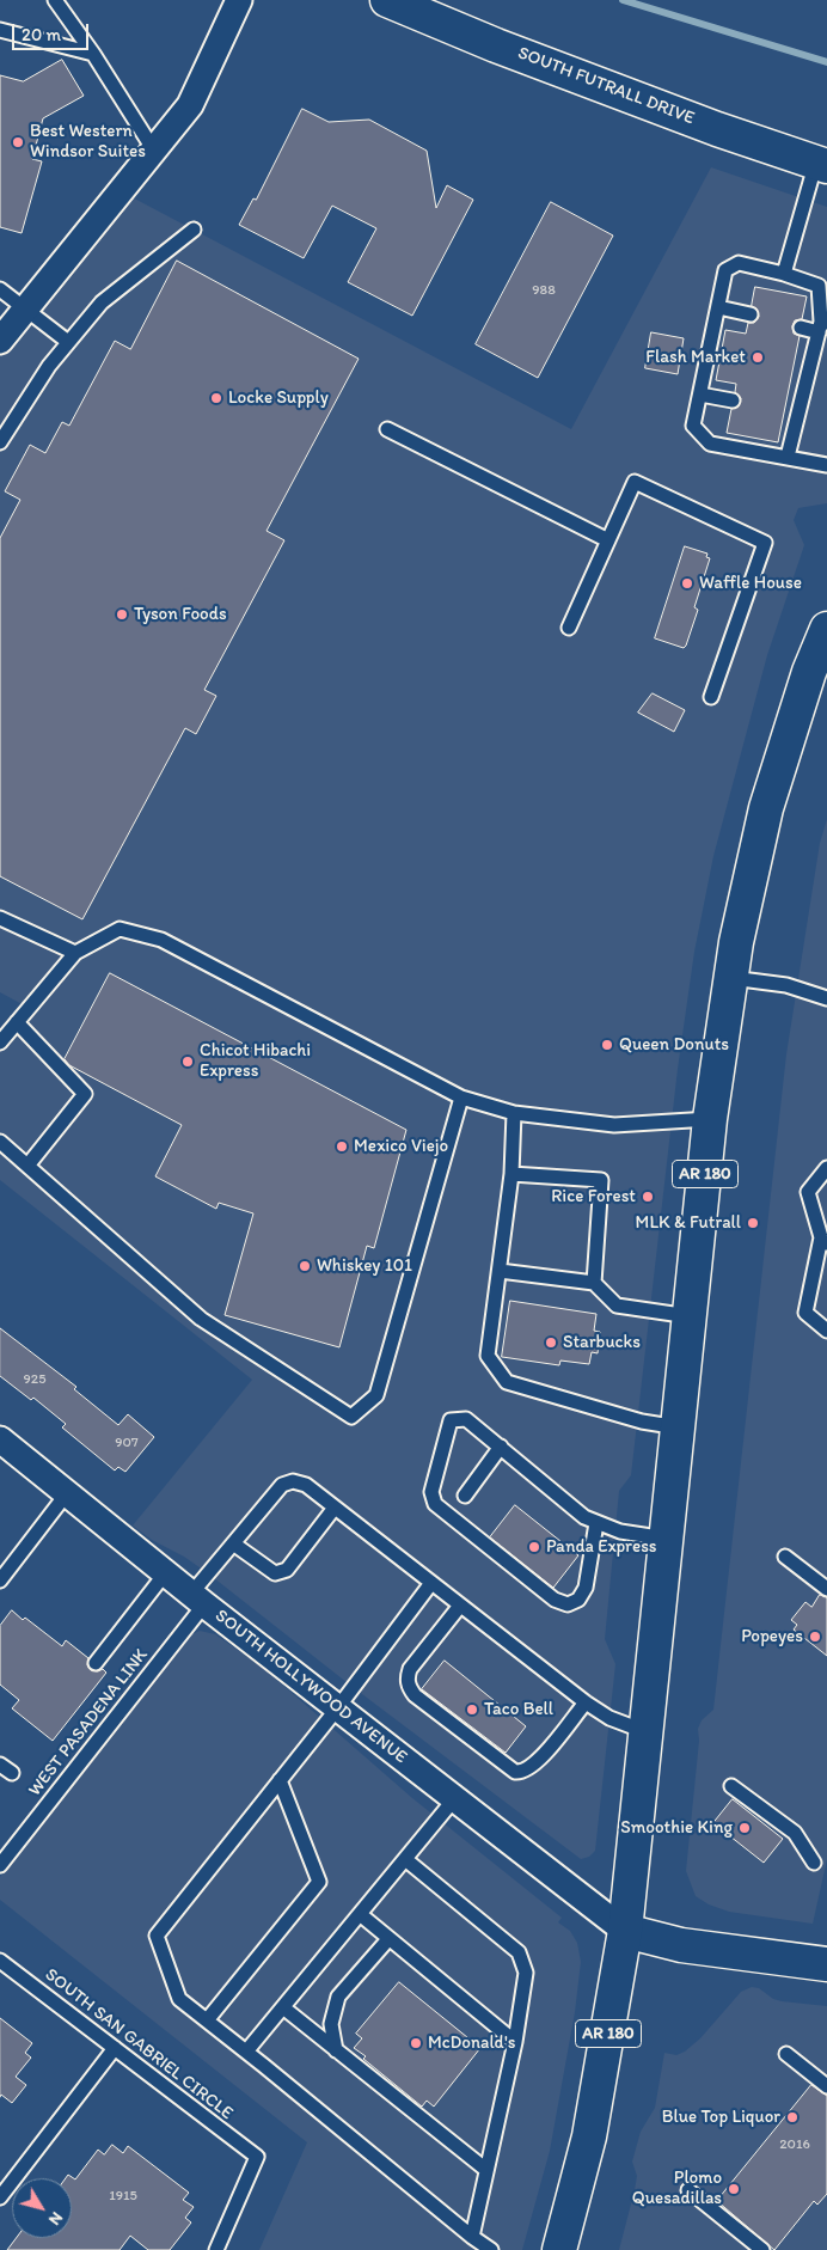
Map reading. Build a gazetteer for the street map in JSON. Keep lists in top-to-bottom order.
{
  "streets": {
    "main road": ["SOUTH FUTRALL DRIVE", "AR 180"],
    "street": ["SOUTH HOLLYWOOD AVENUE"],
    "lane": ["WEST PASADENA LINK", "SOUTH SAN GABRIEL CIRCLE"]
  },
  "crossings": [
    ["AR 180", "SOUTH HOLLYWOOD AVENUE"],
    ["SOUTH HOLLYWOOD AVENUE", "WEST PASADENA LINK"]
  ],
  "places": [
    "Best Western Windsor Suites",
    "Flash Market",
    "Locke Supply",
    "Waffle House",
    "Tyson Foods",
    "Queen Donuts",
    "Chicot Hibachi Express",
    "Mexico Viejo",
    "Rice Forest",
    "MLK & Futrall",
    "Whiskey 101",
    "Starbucks",
    "Panda Express",
    "Popeyes",
    "Taco Bell",
    "Smoothie King",
    "McDonald's",
    "Blue Top Liquor",
    "Plomo Quesadillas"
  ],
  "house_numbers": [
    "988",
    "925",
    "907",
    "2016",
    "1915"
  ],
  "scale_bar": "20 m",
  "north": "bottom right"
}
